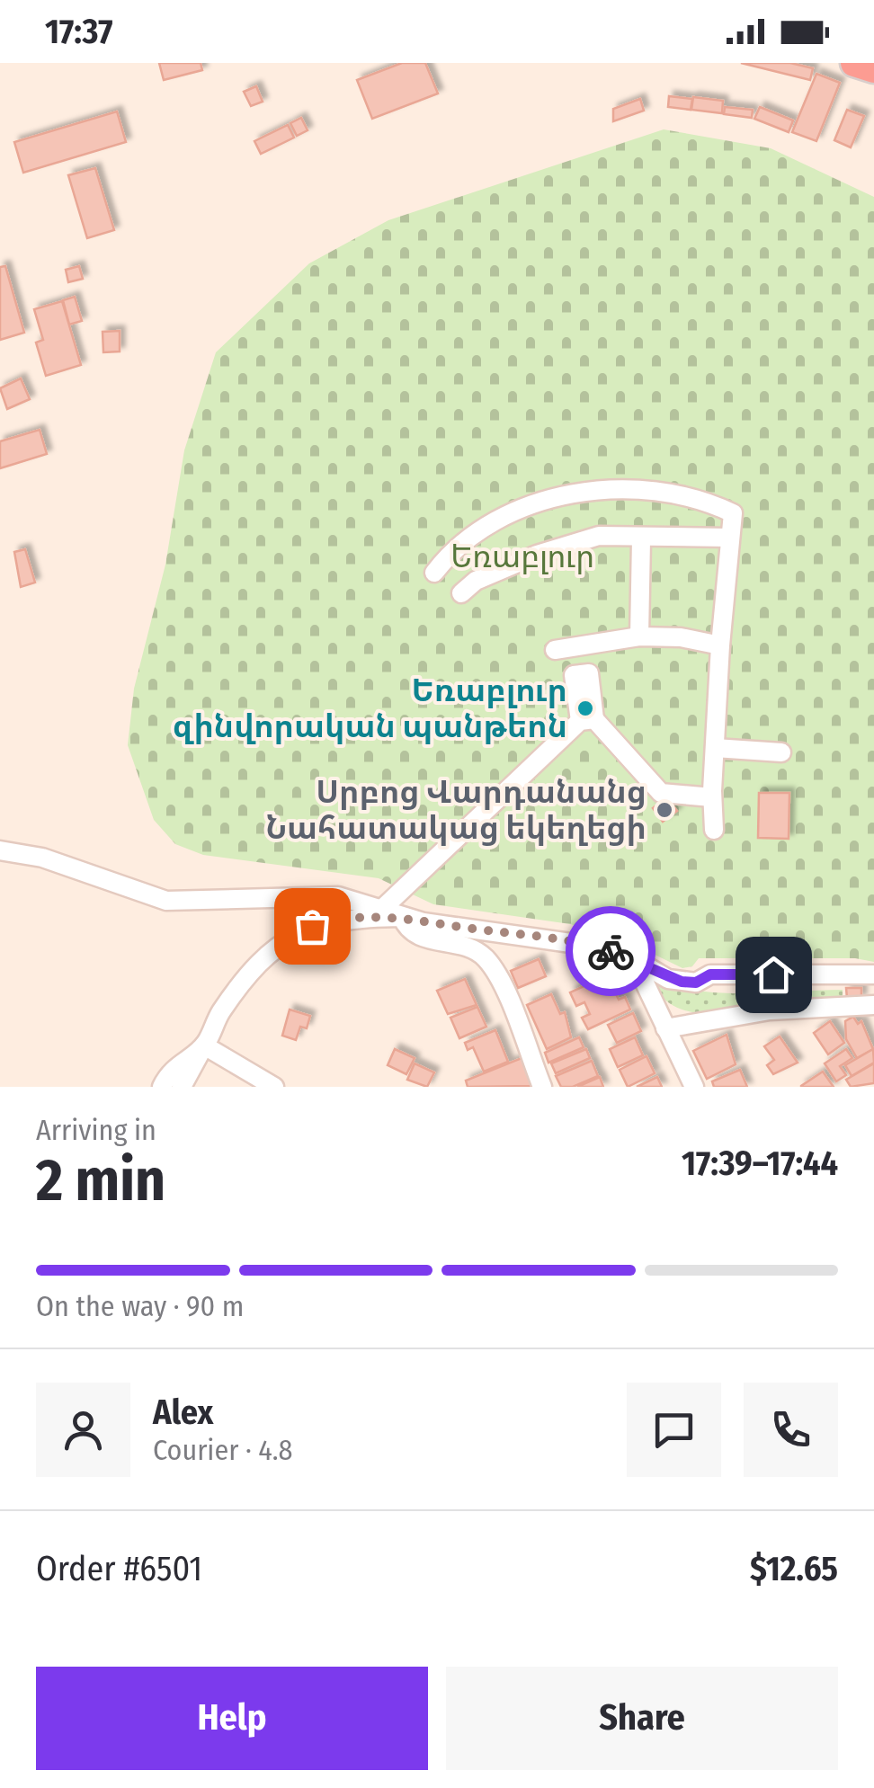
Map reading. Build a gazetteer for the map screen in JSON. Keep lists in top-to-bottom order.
{
  "parks": ["Եռաբլուր"],
  "places": ["Եռաբլուր զինվորական պանթեոն", "Սրբոց Վարդանանց Նահատակաց եկեղեցի"],
  "page": {
    "status": "17:37",
    "heading": ["2 min", "Arriving in", "17:39–17:44"],
    "panel": [
      "Alex",
      "Courier · 4.8",
      "Order #6501",
      "$12.65"
    ],
    "bar": "On the way · 90 m",
    "buttons": ["Help", "Share"]
  }
}
